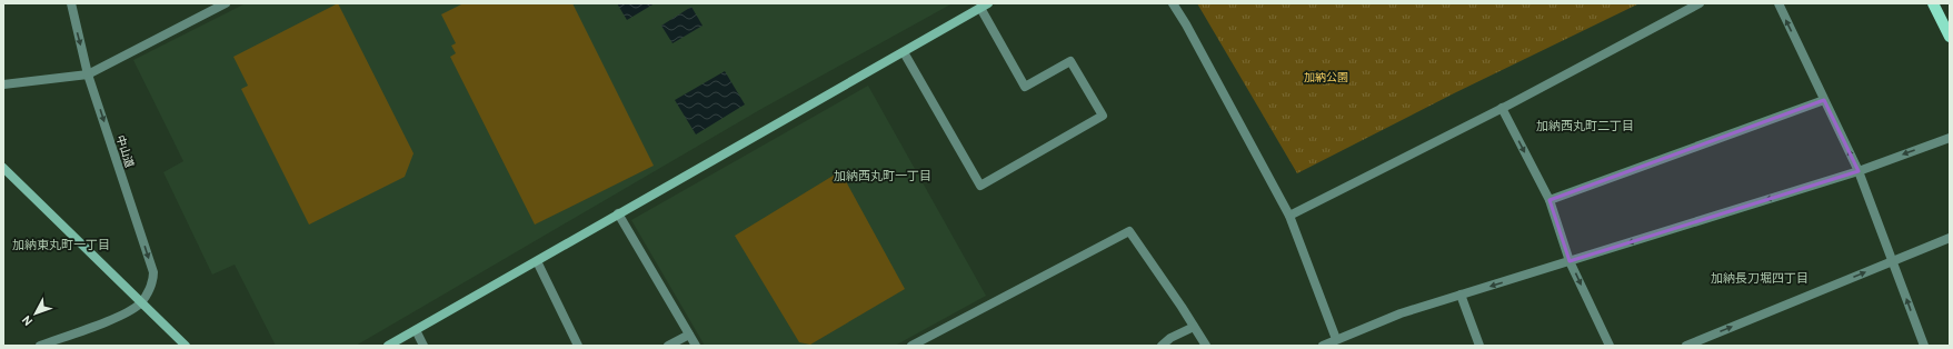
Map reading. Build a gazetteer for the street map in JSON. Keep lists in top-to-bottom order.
{
  "streets": {
    "street": ["中山道"]
  },
  "one_way": ["中山道"],
  "districts": [
    "加納西丸町二丁目",
    "加納西丸町一丁目",
    "加納東丸町一丁目",
    "加納長刀堀四丁目"
  ],
  "parks": ["加納公園"],
  "north": "bottom left"
}
